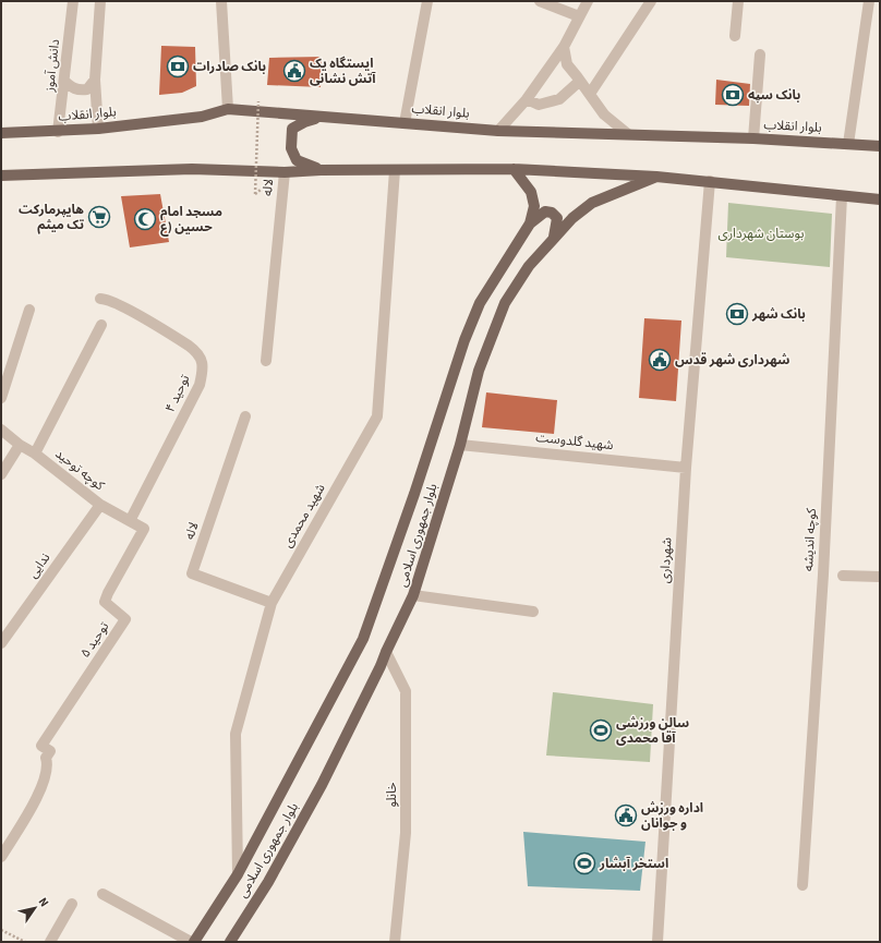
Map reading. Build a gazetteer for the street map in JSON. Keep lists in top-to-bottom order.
{
  "streets": {
    "main road": ["بلوار انقلاب", "بلوار جمهوری اسلامی"],
    "street": [
      "دانش آموز",
      "لاله",
      "توحید ۴",
      "شهید گلدوست",
      "کوچه توحید",
      "شهید محمدی",
      "کوچه اندیشه",
      "شهرداری",
      "ندایی",
      "توحید ۵",
      "خانلو"
    ]
  },
  "crossings": [
    ["دانش آموز", "بلوار انقلاب"],
    ["لاله", "شهید محمدی"],
    ["توحید ۴", "کوچه توحید"],
    ["شهید گلدوست", "بلوار جمهوری اسلامی"],
    ["شهید گلدوست", "شهرداری"],
    ["کوچه توحید", "ندایی"],
    ["کوچه توحید", "توحید ۵"],
    ["شهید محمدی", "بلوار جمهوری اسلامی"],
    ["بلوار جمهوری اسلامی", "خانلو"]
  ],
  "parks": ["بوستان شهرداری"],
  "places": {
    "bank": ["بانک صادرات", "بانک سپه", "بانک شهر"],
    "public building": ["ایستگاه یک آتش نشانی", "شهرداری شهر قدس", "اداره ورزش و جوانان"],
    "supermarket": ["هایپرمارکت تک میثم"],
    "mosque": ["مسجد امام حسین (ع"],
    "sports": ["سالن ورزشی آقا محمدی", "استخر آبشار"]
  },
  "north": "top right"
}
